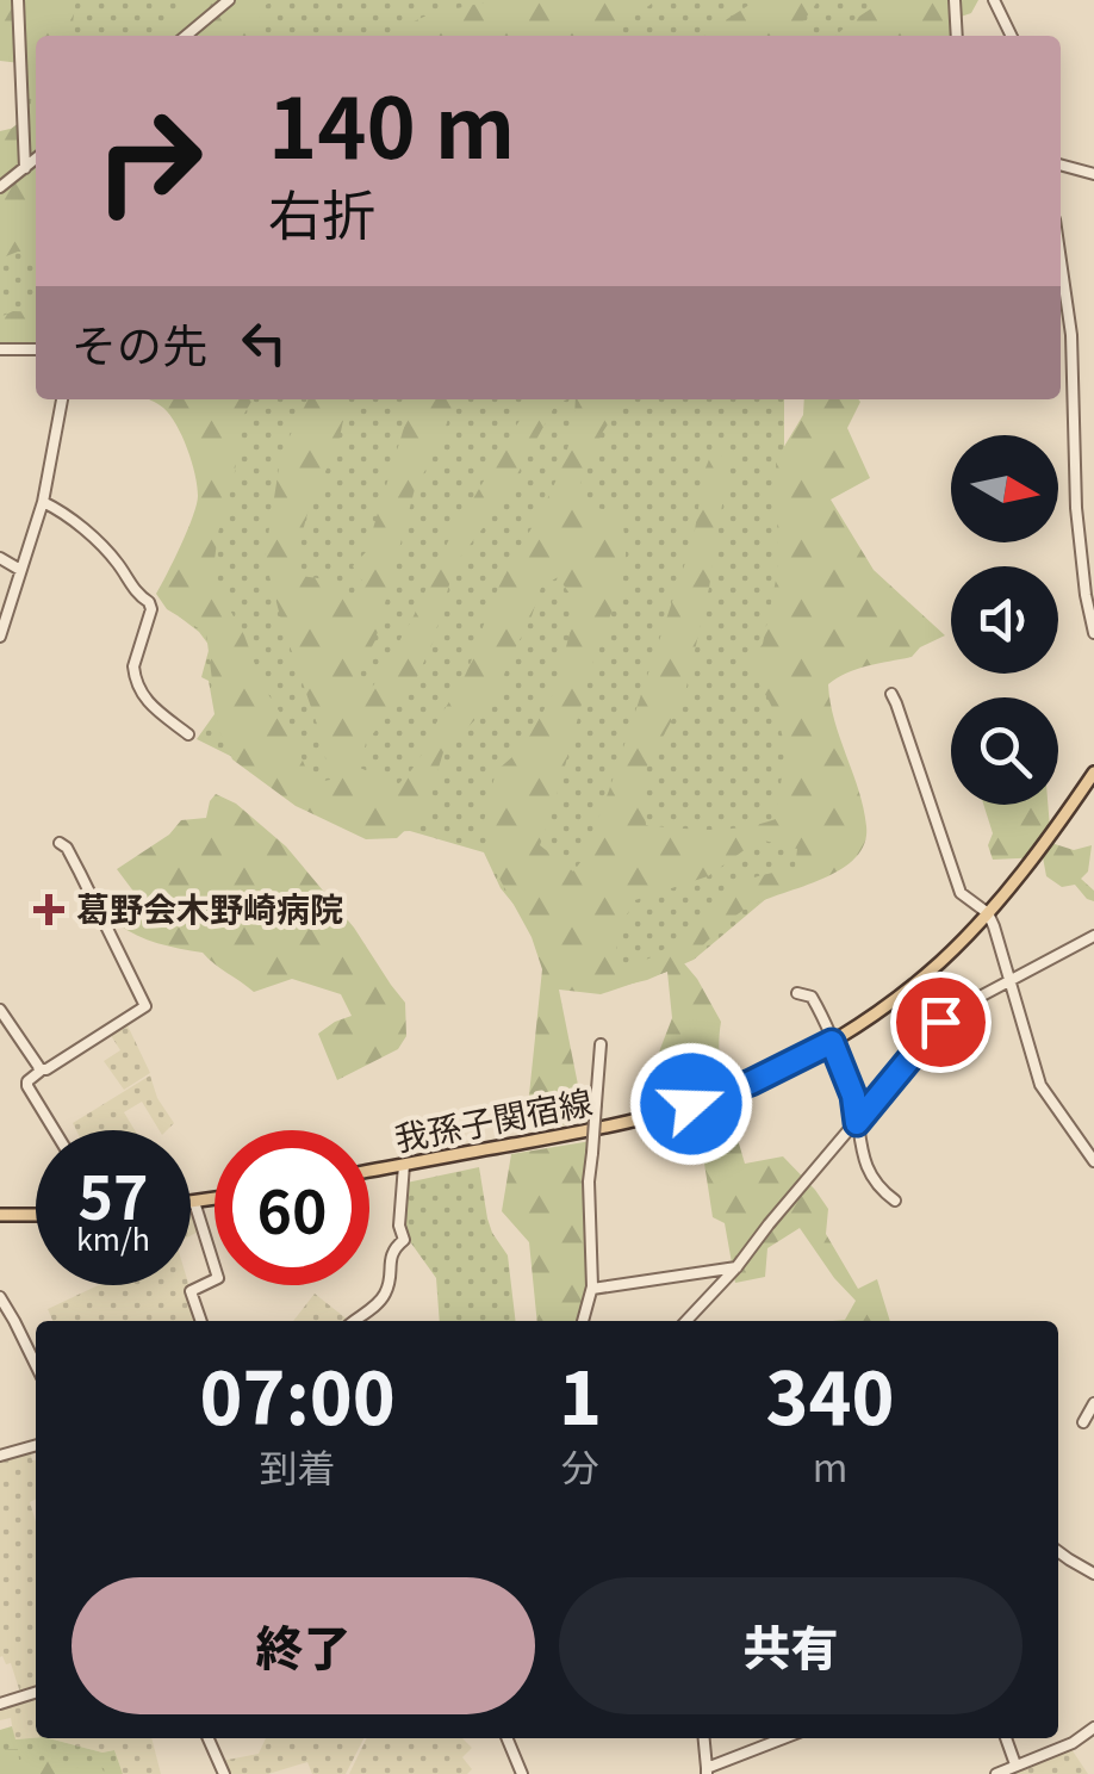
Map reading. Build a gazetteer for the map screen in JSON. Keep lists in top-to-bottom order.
{
  "streets": {
    "main road": ["我孫子関宿線"]
  },
  "places": {
    "health": ["葛野会木野崎病院"]
  },
  "north": "right",
  "page": {
    "turn": ["140 m", "右折"],
    "then": "その先",
    "speed": "57 km/h",
    "limit": "60",
    "eta": [
      "07:00",
      "到着",
      "1",
      "分",
      "340",
      "m"
    ],
    "buttons": ["終了", "共有"]
  }
}
